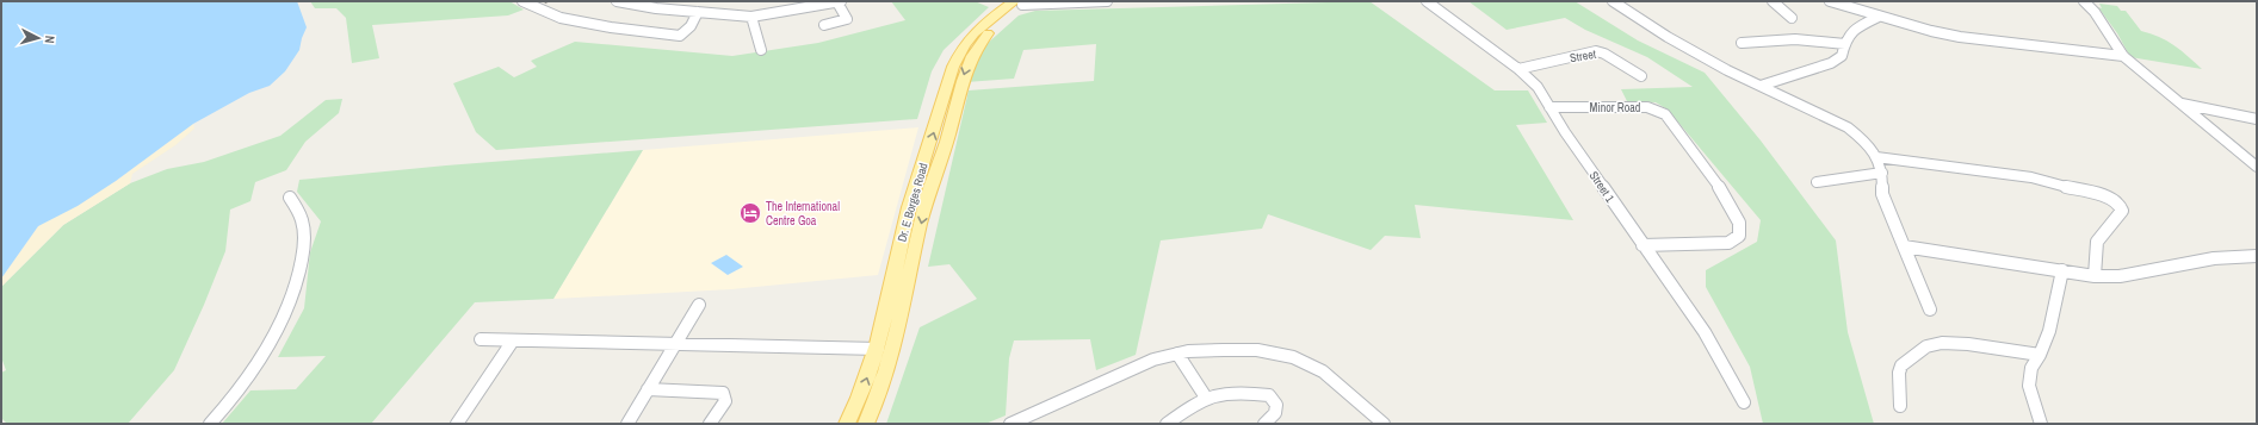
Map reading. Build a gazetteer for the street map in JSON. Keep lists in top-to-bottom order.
{
  "streets": {
    "main road": ["Dr. E Borges Road"],
    "street": ["Street", "Minor Road", "Street 1"]
  },
  "crossings": [
    ["Street", "Street 1"],
    ["Minor Road", "Street 1"]
  ],
  "places": {
    "hotel": ["The International Centre Goa"]
  },
  "north": "right"
}
